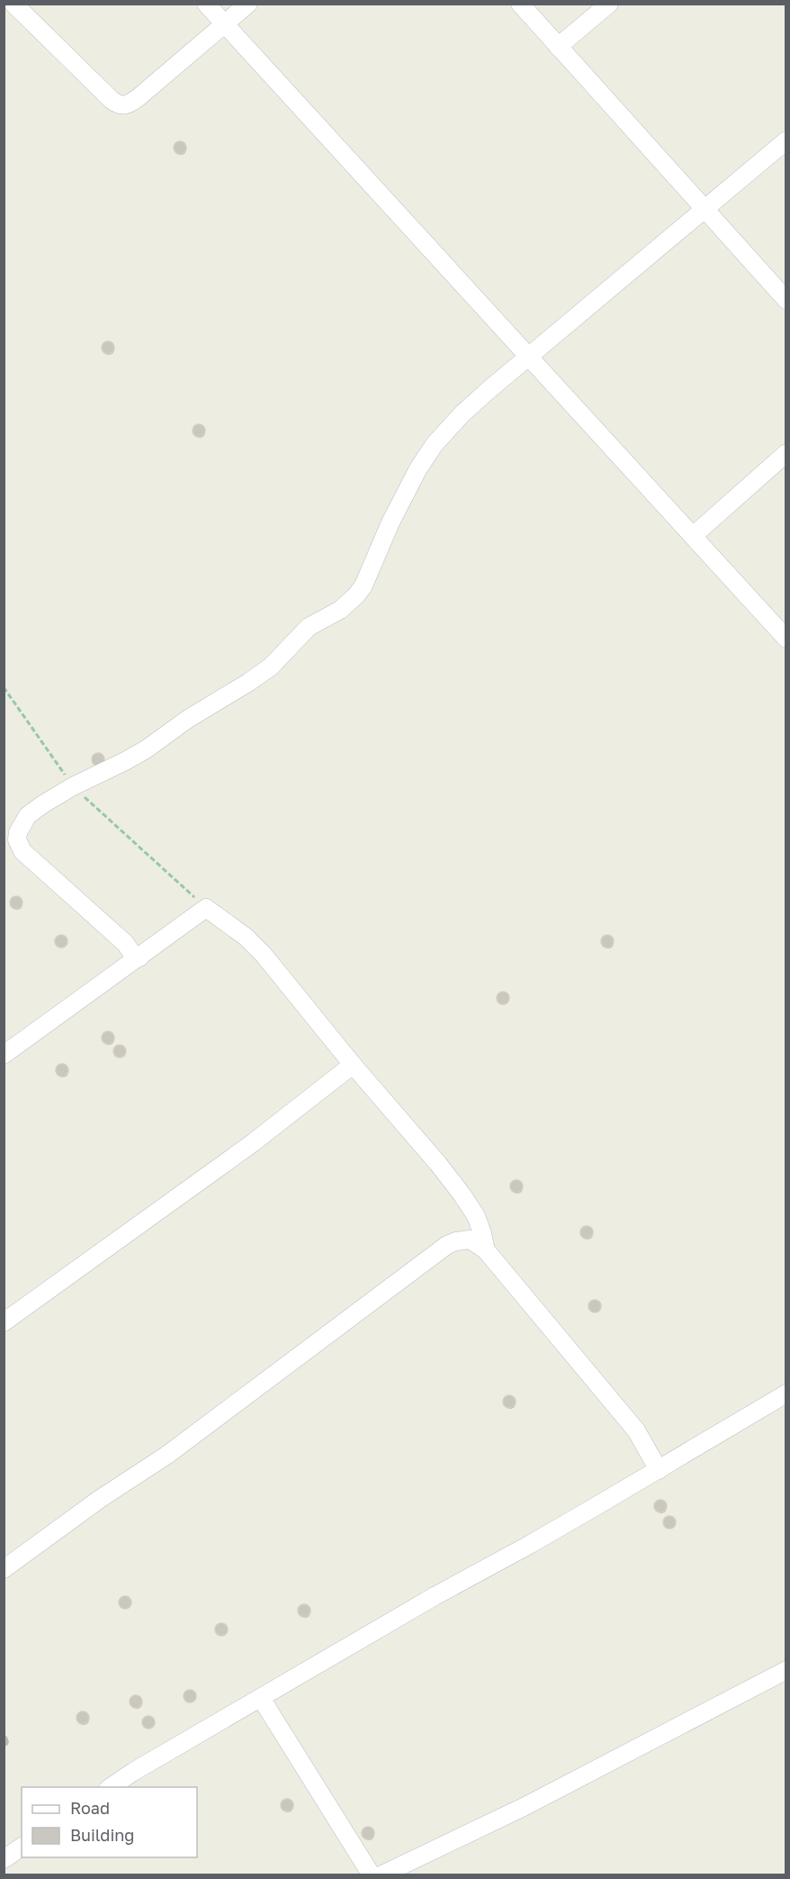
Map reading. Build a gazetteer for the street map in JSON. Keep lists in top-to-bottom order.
{
  "legend": ["Road", "Building"]
}
